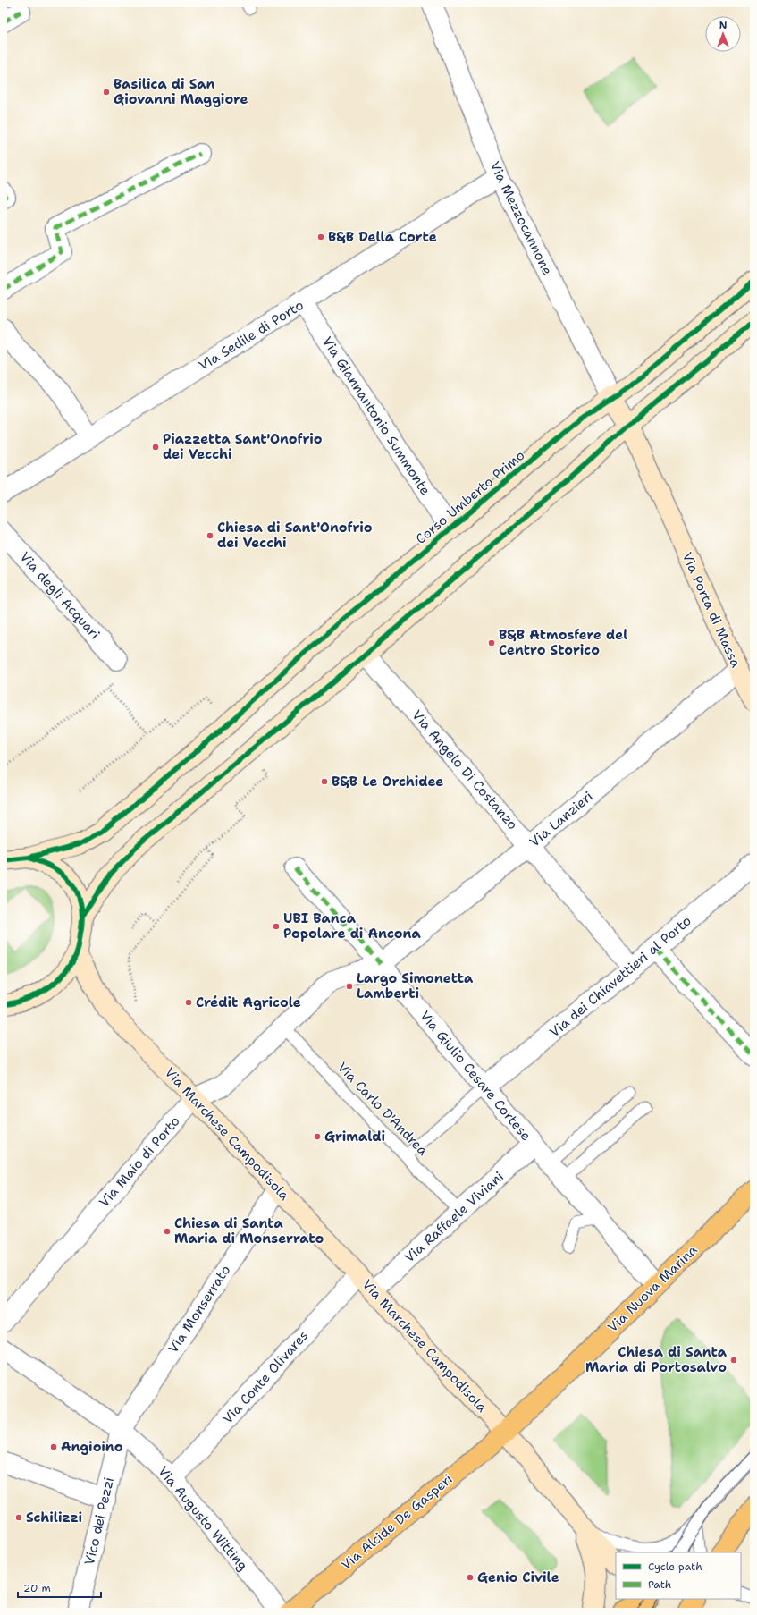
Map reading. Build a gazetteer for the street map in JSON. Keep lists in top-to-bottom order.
{
  "streets": {
    "main road": [
      "Via Mezzocannone",
      "Corso Umberto Primo",
      "Via Porta di Massa",
      "Via Marchese Campodisola",
      "Via Nuova Marina",
      "Via Alcide De Gasperi"
    ],
    "street": [
      "Via Sedile di Porto",
      "Via Giannantonio Summonte",
      "Via degli Acquari",
      "Via Angelo Di Costanzo",
      "Via Lanzieri",
      "Via dei Chiavettieri al Porto",
      "Via Giulio Cesare Cortese",
      "Via Maio di Porto",
      "Via Raffaele Viviani",
      "Via Monserrato",
      "Via Conte Olivares",
      "Via Augusto Witting",
      "Vico dei Pezzi"
    ],
    "lane": ["Via Carlo D'Andrea"]
  },
  "crossings": [
    ["Via Mezzocannone", "Via Sedile di Porto"],
    ["Via Mezzocannone", "Corso Umberto Primo"],
    ["Via Mezzocannone", "Via Porta di Massa"],
    ["Via Sedile di Porto", "Via Giannantonio Summonte"],
    ["Via Giannantonio Summonte", "Corso Umberto Primo"],
    ["Via Porta di Massa", "Via Lanzieri"],
    ["Via Angelo Di Costanzo", "Via Lanzieri"],
    ["Via Angelo Di Costanzo", "Via dei Chiavettieri al Porto"],
    ["Via Lanzieri", "Via Giulio Cesare Cortese"],
    ["Via Lanzieri", "Via Maio di Porto"],
    ["Via dei Chiavettieri al Porto", "Via Giulio Cesare Cortese"],
    ["Via Giulio Cesare Cortese", "Via Maio di Porto"],
    ["Via Giulio Cesare Cortese", "Via Raffaele Viviani"],
    ["Via Giulio Cesare Cortese", "Via Nuova Marina"],
    ["Via Carlo D'Andrea", "Via Maio di Porto"],
    ["Via Carlo D'Andrea", "Via Raffaele Viviani"],
    ["Via Marchese Campodisola", "Via Maio di Porto"],
    ["Via Marchese Campodisola", "Via Raffaele Viviani"],
    ["Via Marchese Campodisola", "Via Nuova Marina"],
    ["Via Marchese Campodisola", "Via Monserrato"],
    ["Via Marchese Campodisola", "Via Conte Olivares"],
    ["Via Marchese Campodisola", "Via Alcide De Gasperi"],
    ["Via Nuova Marina", "Via Alcide De Gasperi"],
    ["Via Monserrato", "Via Augusto Witting"],
    ["Via Monserrato", "Vico dei Pezzi"],
    ["Via Conte Olivares", "Via Augusto Witting"],
    ["Via Augusto Witting", "Vico dei Pezzi"]
  ],
  "places": [
    "Basilica di San Giovanni Maggiore",
    "B&B Della Corte",
    "Piazzetta Sant'Onofrio dei Vecchi",
    "Chiesa di Sant'Onofrio dei Vecchi",
    "B&B Atmosfere del Centro Storico",
    "B&B Le Orchidee",
    "UBI Banca Popolare di Ancona",
    "Largo Simonetta Lamberti",
    "Crédit Agricole",
    "Grimaldi",
    "Chiesa di Santa Maria di Monserrato",
    "Chiesa di Santa Maria di Portosalvo",
    "Angioino",
    "Schilizzi",
    "Genio Civile"
  ],
  "legend": ["Cycle path", "Path"],
  "scale_bar": "20 m",
  "north": "top"
}
